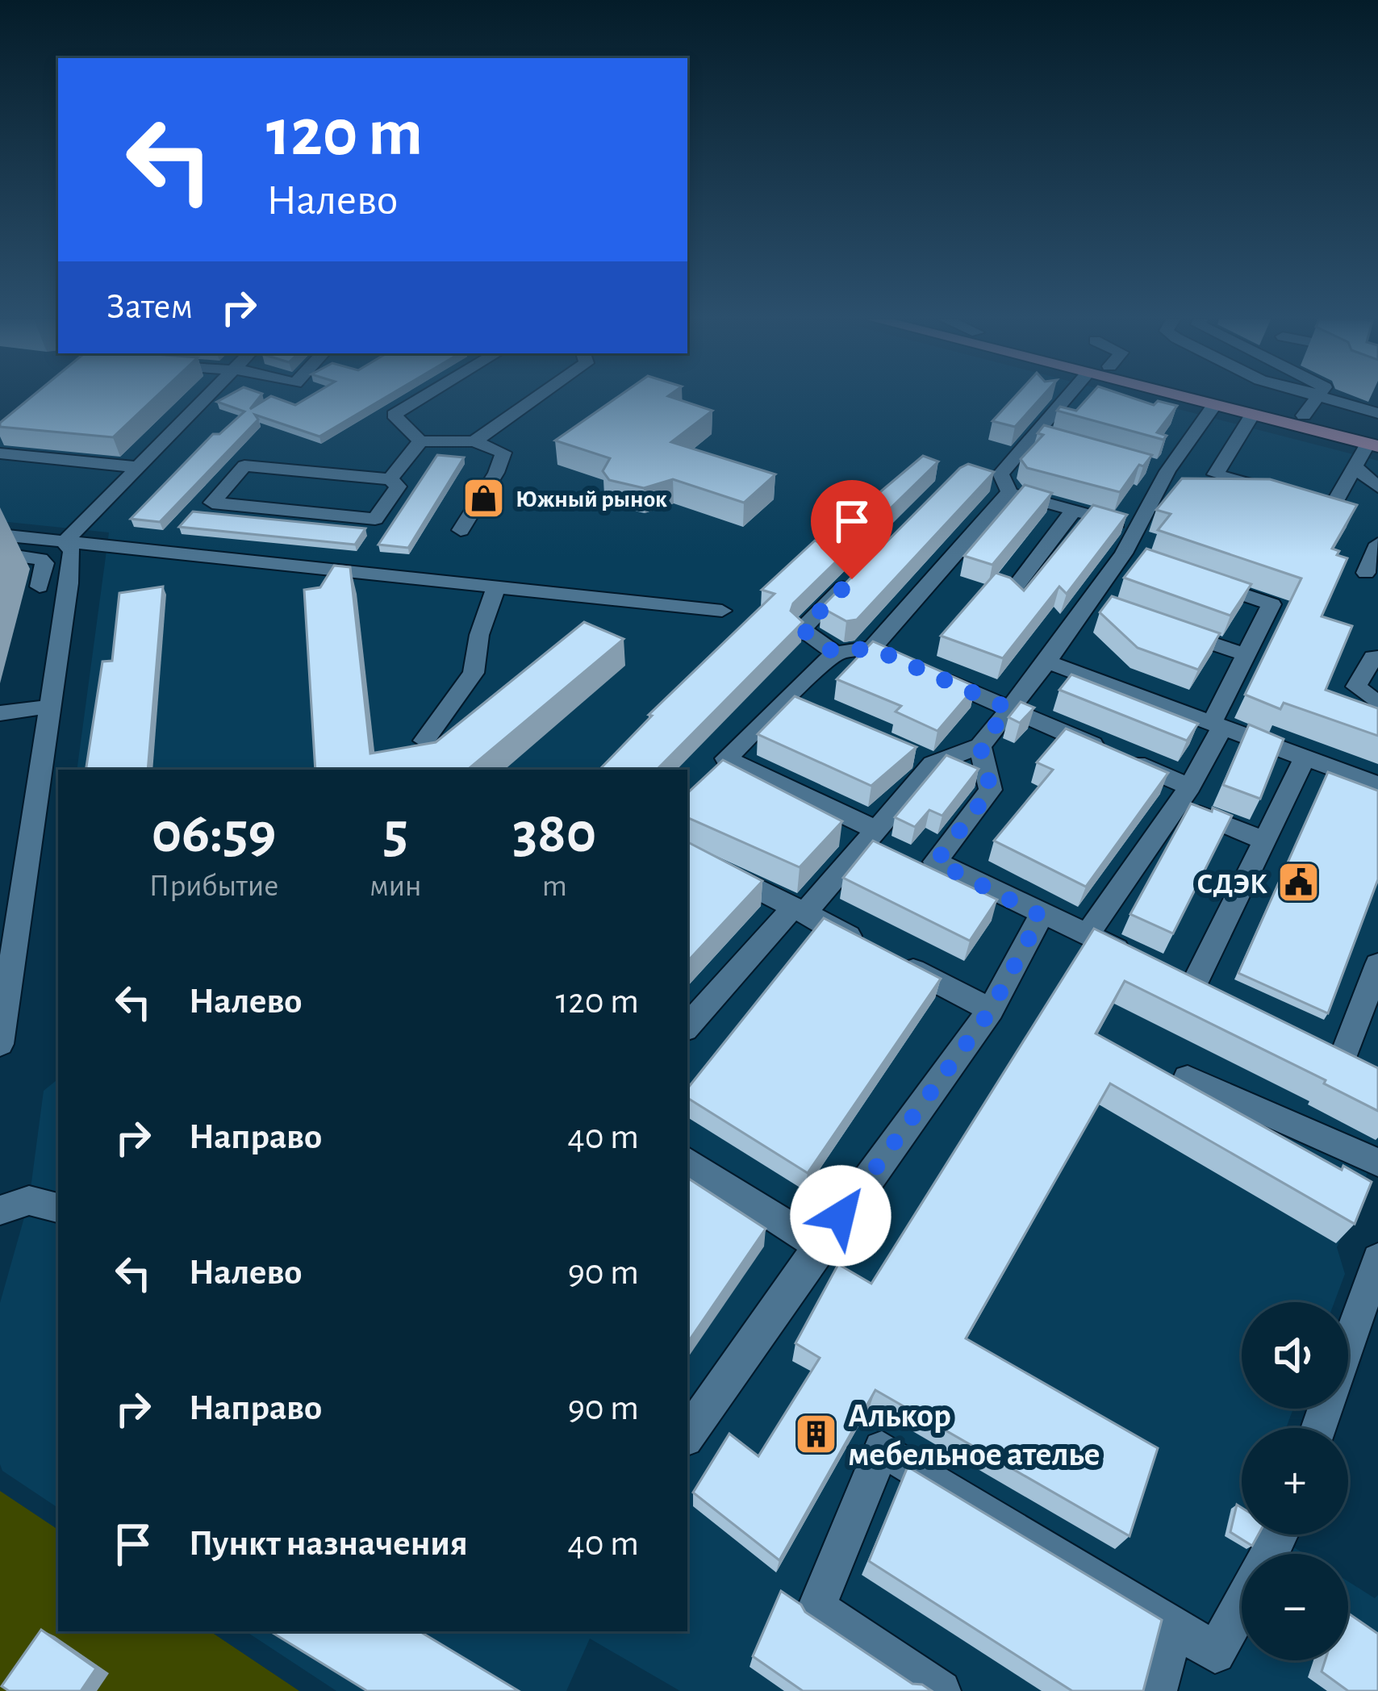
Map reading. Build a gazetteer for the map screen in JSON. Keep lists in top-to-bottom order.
{
  "places": {
    "shop": ["Южный рынок"],
    "public building": ["СДЭК"],
    "building": ["Алькор мебельное ателье"]
  },
  "page": {
    "turn": ["120 m", "Налево"],
    "then": "Затем",
    "eta": [
      "06:59",
      "Прибытие",
      "5",
      "мин",
      "380",
      "m"
    ],
    "list": [
      {
        "name": "Налево",
        "value": "120 m"
      },
      {
        "name": "Направо",
        "value": "40 m"
      },
      {
        "name": "Налево",
        "value": "90 m"
      },
      {
        "name": "Направо",
        "value": "90 m"
      },
      {
        "name": "Пункт назначения",
        "value": "40 m"
      }
    ],
    "map_buttons": ["+", "−"]
  }
}
